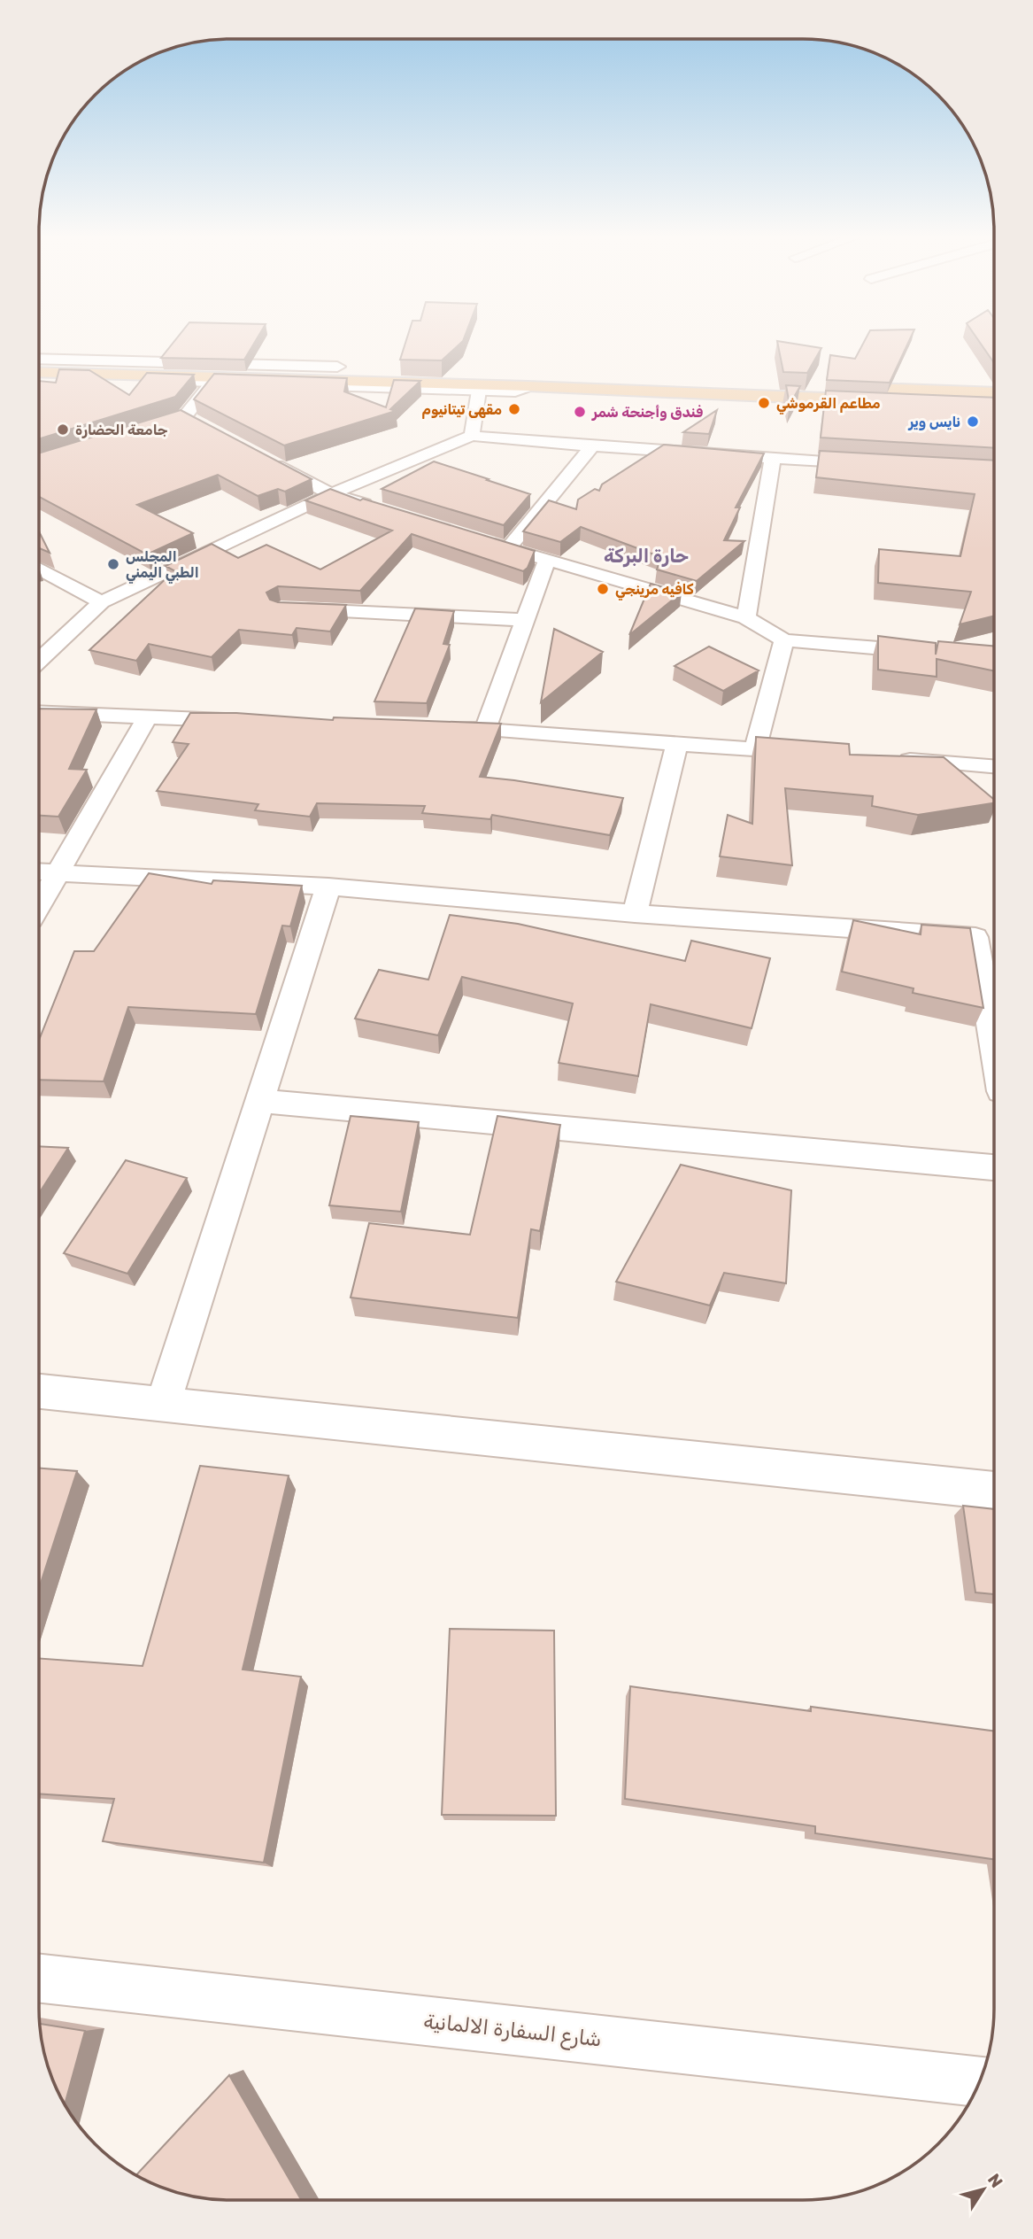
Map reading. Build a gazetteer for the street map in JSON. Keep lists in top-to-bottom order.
{
  "streets": {
    "street": ["شارع السفارة الالمانية"]
  },
  "districts": ["حارة البركة"],
  "places": [
    "مطاعم القرموشي",
    "مقهى تيتانيوم",
    "فندق وأجنحة شمر",
    "نايس وير",
    "جامعة الحضارة",
    "المجلس الطبي اليمني",
    "كافيه مرينجي"
  ],
  "north": "top right"
}
